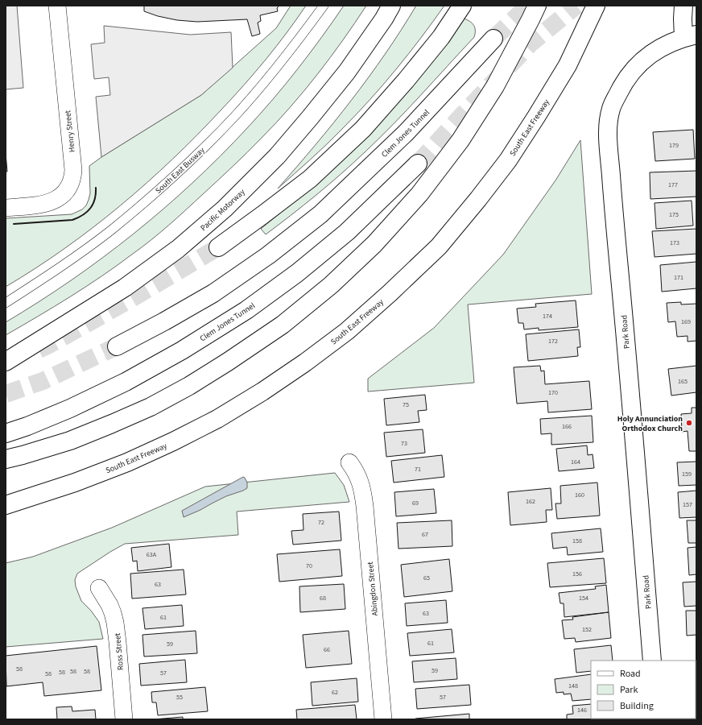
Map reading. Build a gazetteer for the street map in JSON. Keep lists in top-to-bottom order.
{
  "streets": {
    "main road": [
      "South East Freeway",
      "Clem Jones Tunnel",
      "Pacific Motorway",
      "Park Road"
    ],
    "street": ["Henry Street", "Abingdon Street", "Ross Street"],
    "lane": ["South East Busway"]
  },
  "places": ["Holy Annunciation Orthodox Church"],
  "house_numbers": [
    "179",
    "177",
    "175",
    "173",
    "171",
    "174",
    "169",
    "172",
    "165",
    "170",
    "75",
    "166",
    "73",
    "164",
    "71",
    "159",
    "160",
    "162",
    "69",
    "157",
    "72",
    "67",
    "158",
    "63A",
    "70",
    "156",
    "65",
    "63",
    "68",
    "154",
    "63",
    "61",
    "152",
    "61",
    "59",
    "66",
    "58",
    "59",
    "58",
    "58",
    "58",
    "57",
    "58",
    "148",
    "62",
    "55",
    "57",
    "146"
  ],
  "legend": ["Road", "Park", "Building"]
}
